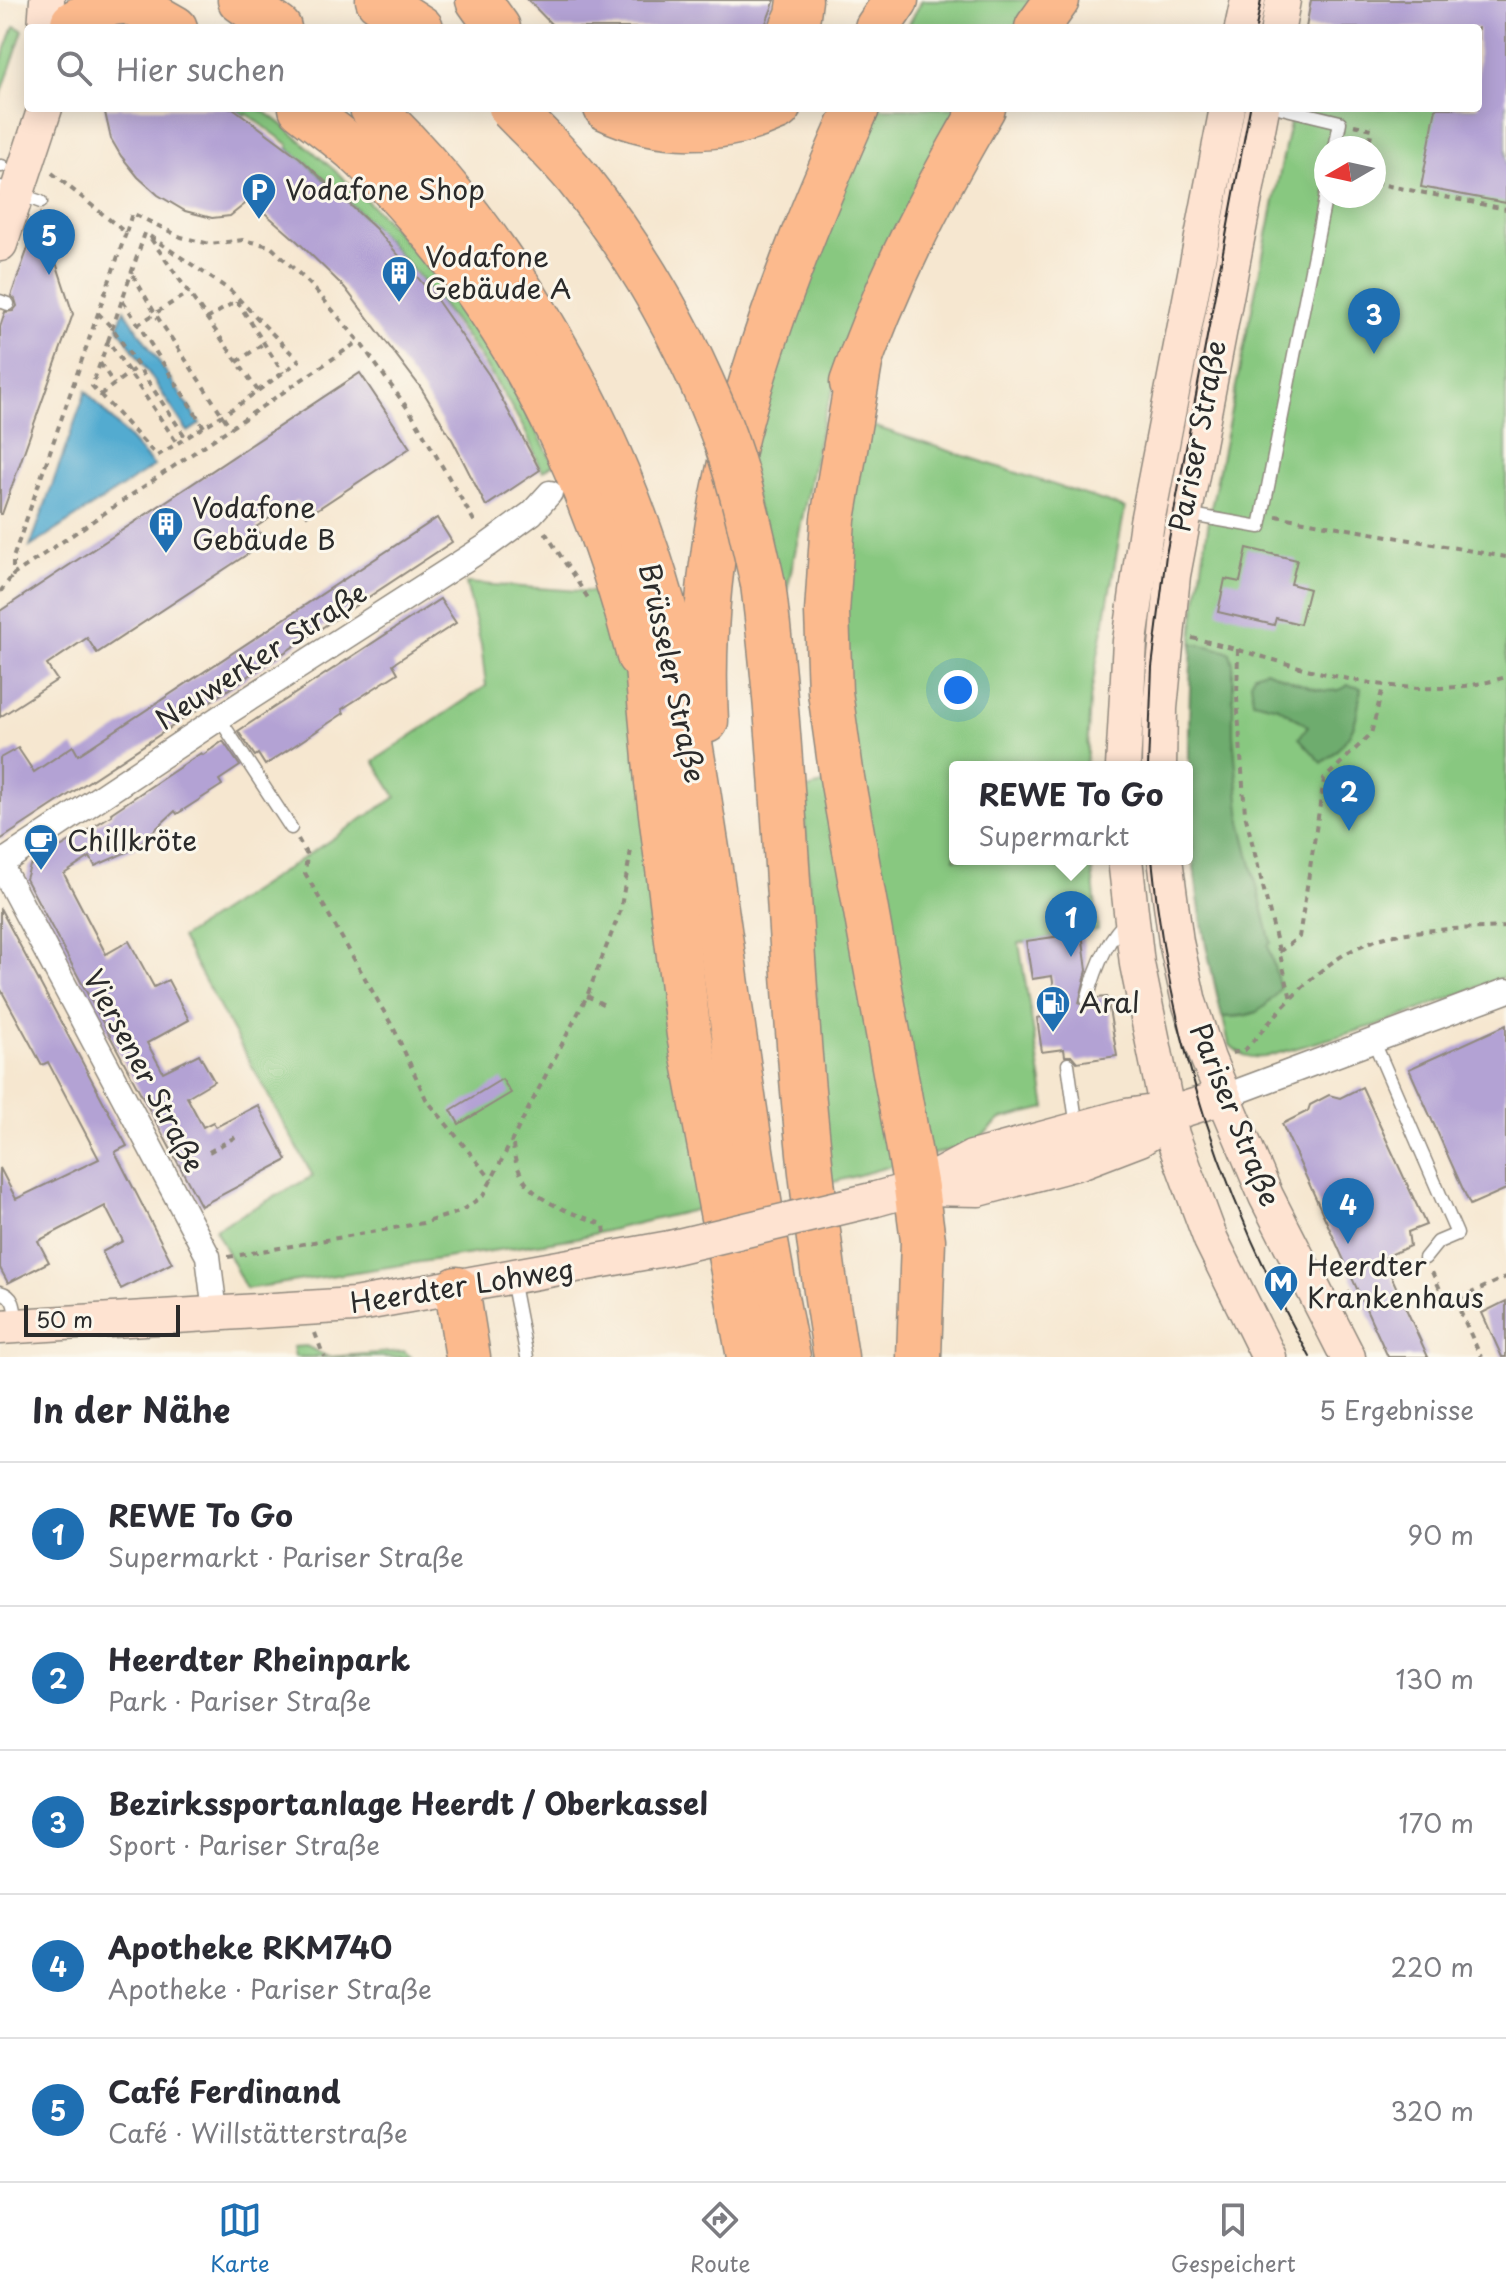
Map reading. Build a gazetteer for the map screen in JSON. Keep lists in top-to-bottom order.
{
  "streets": {
    "highway": ["Brüsseler Straße"],
    "main road": ["Pariser Straße", "Heerdter Lohweg"],
    "street": ["Neuwerker Straße", "Viersener Straße"]
  },
  "crossings": [
    ["Pariser Straße", "Heerdter Lohweg"],
    ["Neuwerker Straße", "Viersener Straße"],
    ["Viersener Straße", "Heerdter Lohweg"]
  ],
  "places": {
    "parking": ["Vodafone Shop"],
    "building": ["Vodafone Gebäude A", "Vodafone Gebäude B"],
    "cafe": ["Chillkröte"],
    "fuel station": ["Aral"],
    "metro station": ["Heerdter Krankenhaus"]
  },
  "scale_bar": "50 m",
  "north": "left",
  "page": {
    "search": "Hier suchen",
    "pins": [
      "5",
      "3",
      "2",
      "1",
      "4"
    ],
    "popup": ["REWE To Go", "Supermarkt"],
    "scale": "50 m",
    "heading": ["In der Nähe", "5 Ergebnisse"],
    "list": [
      {
        "mark": "1",
        "name": "REWE To Go",
        "note": "Supermarkt · Pariser Straße",
        "value": "90 m"
      },
      {
        "mark": "2",
        "name": "Heerdter Rheinpark",
        "note": "Park · Pariser Straße",
        "value": "130 m"
      },
      {
        "mark": "3",
        "name": "Bezirkssportanlage Heerdt / Oberkassel",
        "note": "Sport · Pariser Straße",
        "value": "170 m"
      },
      {
        "mark": "4",
        "name": "Apotheke RKM740",
        "note": "Apotheke · Pariser Straße",
        "value": "220 m"
      },
      {
        "mark": "5",
        "name": "Café Ferdinand",
        "note": "Café · Willstätterstraße",
        "value": "320 m"
      }
    ],
    "nav": ["Karte", "Route", "Gespeichert"]
  }
}
